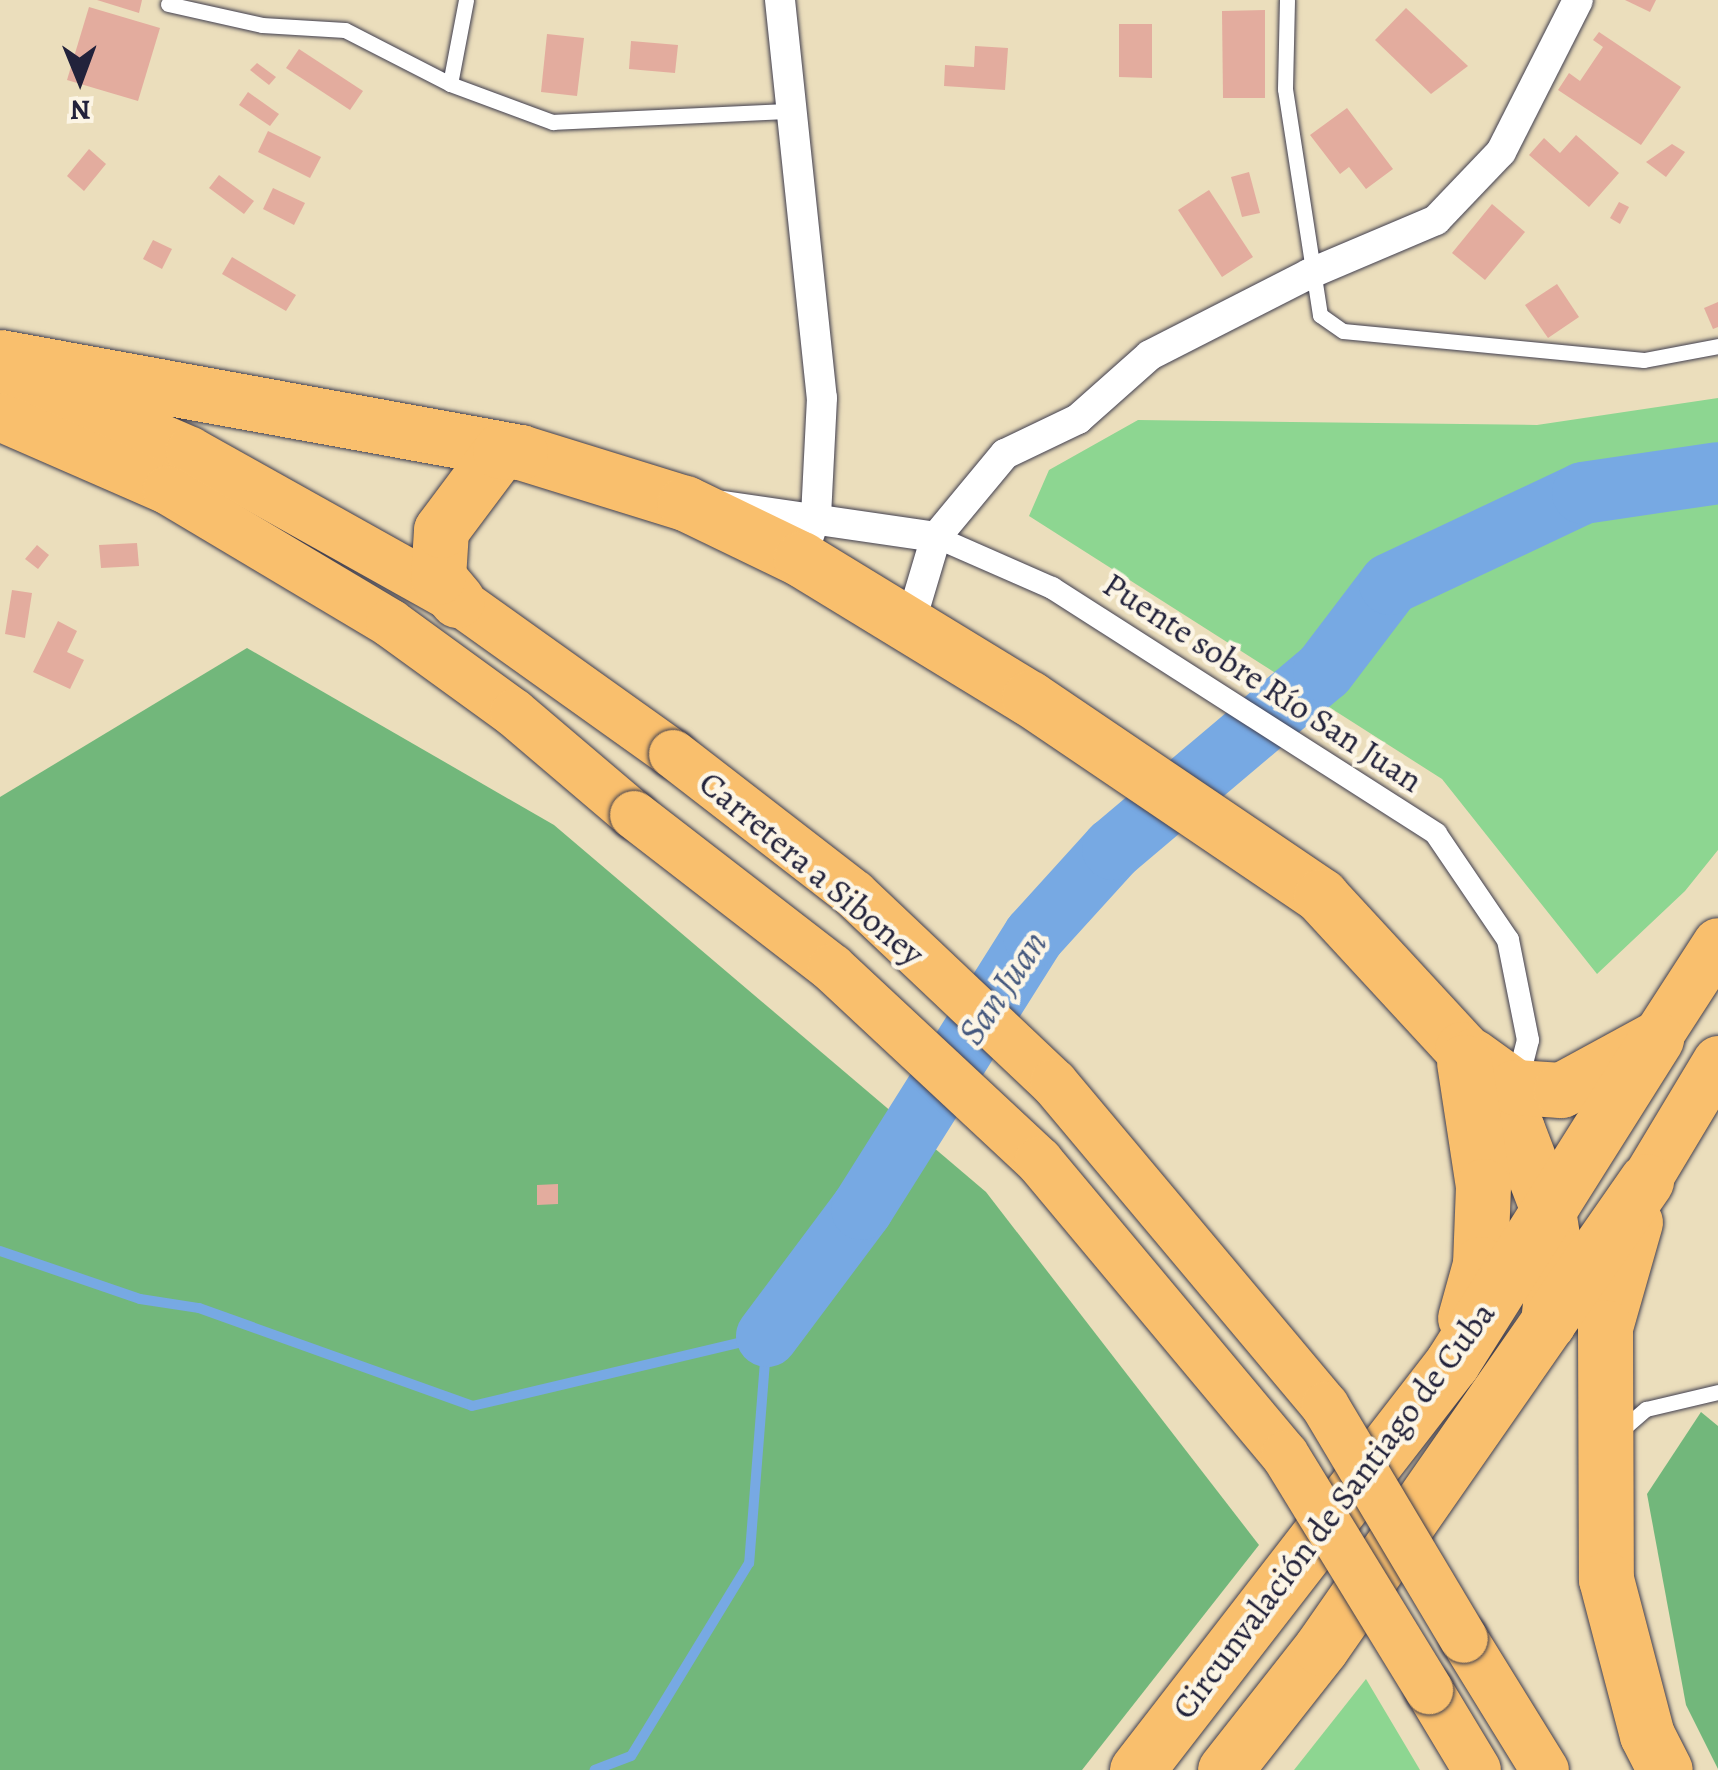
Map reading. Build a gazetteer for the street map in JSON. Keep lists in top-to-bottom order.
{
  "streets": {
    "highway": ["Circunvalación de Santiago de Cuba"],
    "main road": ["Carretera a Siboney"],
    "street": ["Puente sobre Río San Juan"]
  },
  "water": ["San Juan"],
  "north": "bottom"
}
